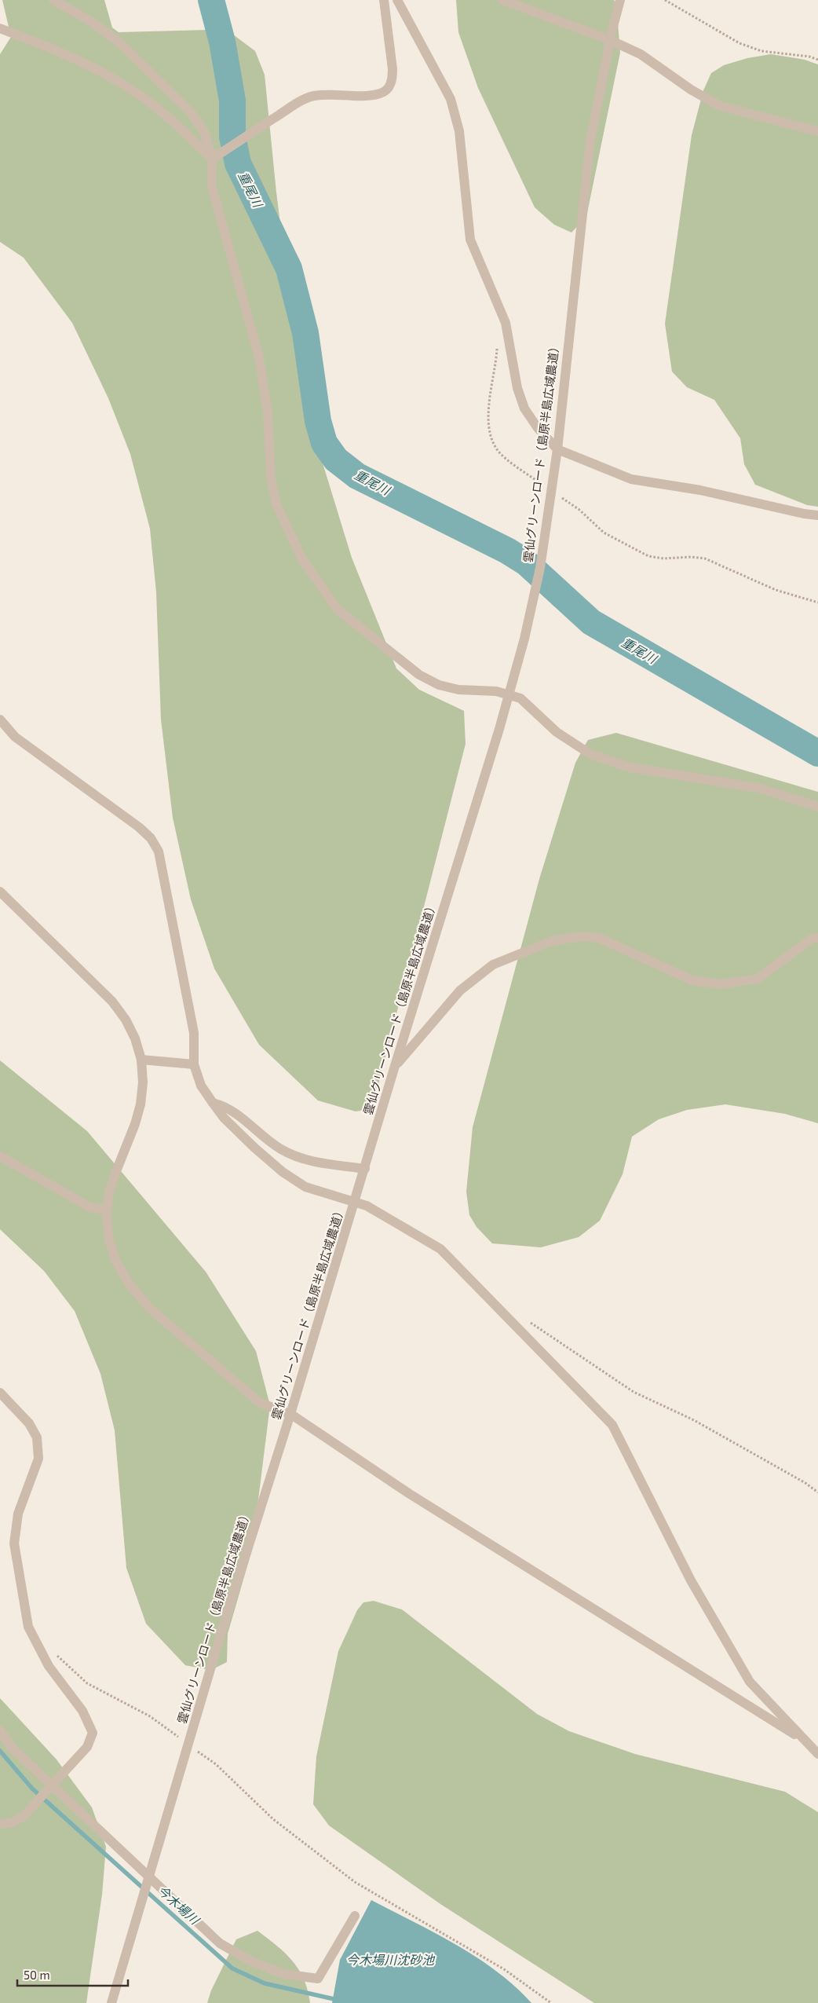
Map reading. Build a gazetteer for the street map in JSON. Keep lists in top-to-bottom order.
{
  "streets": {
    "street": ["雲仙グリーンロード（島原半島広域農道）"]
  },
  "water": ["重尾川", "今木場川", "今木場川沈砂池"],
  "scale_bar": "50 m"
}
